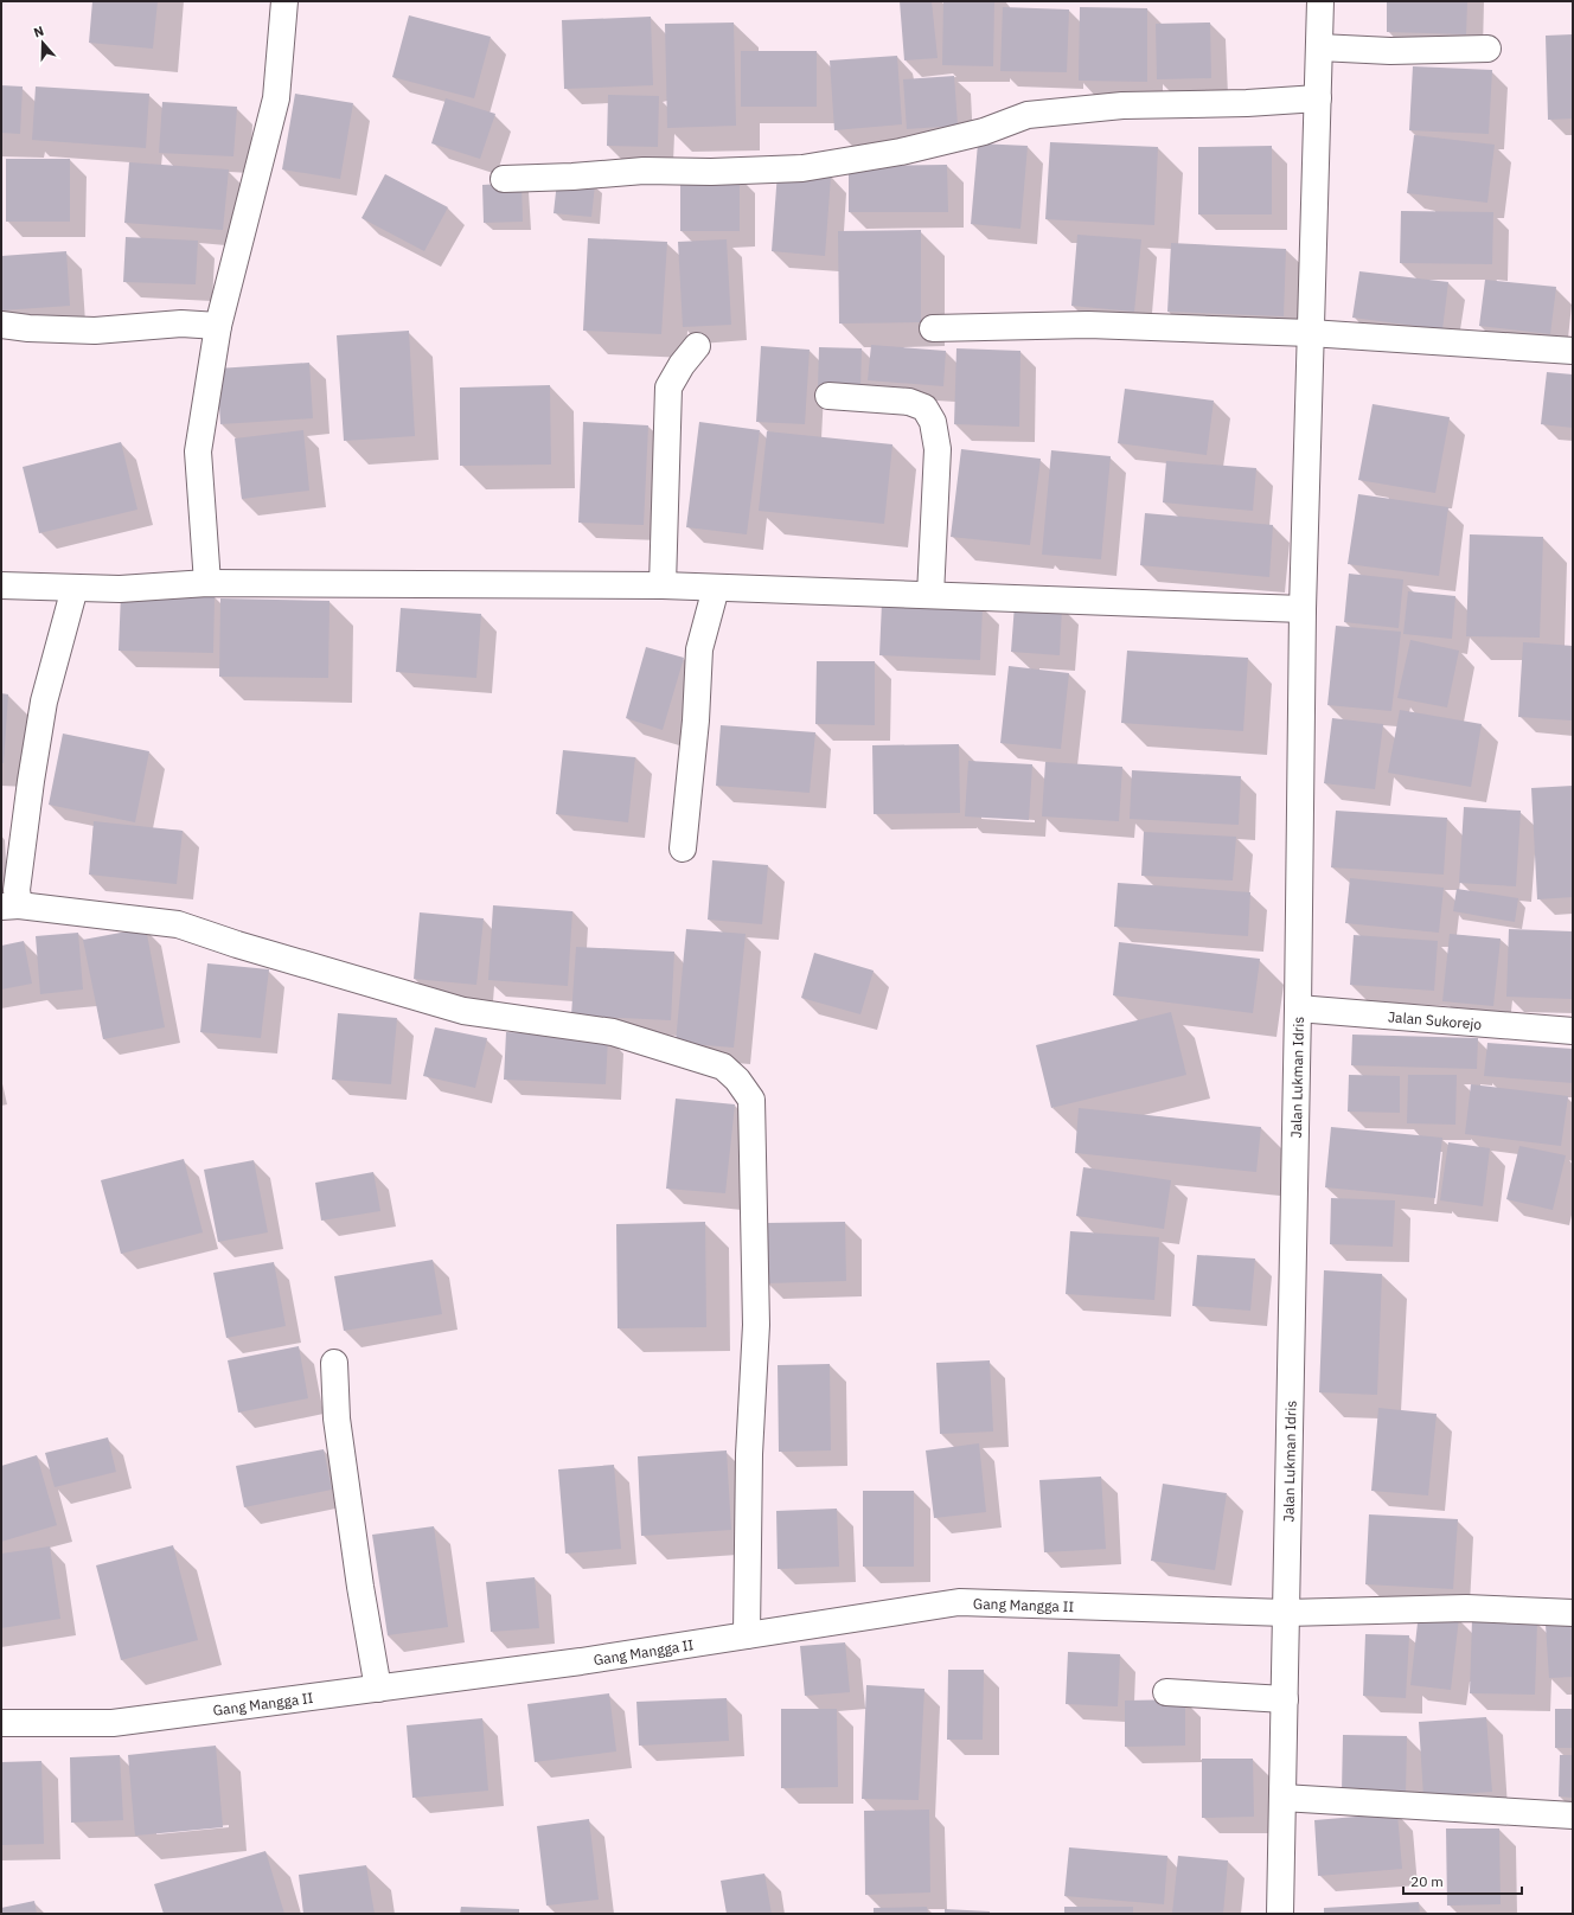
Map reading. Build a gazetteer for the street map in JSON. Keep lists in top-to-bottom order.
{
  "streets": {
    "street": ["Jalan Sukorejo", "Jalan Lukman Idris", "Gang Mangga II"]
  },
  "crossings": [
    ["Jalan Sukorejo", "Jalan Lukman Idris"],
    ["Jalan Lukman Idris", "Gang Mangga II"]
  ],
  "scale_bar": "20 m",
  "north": "top"
}
